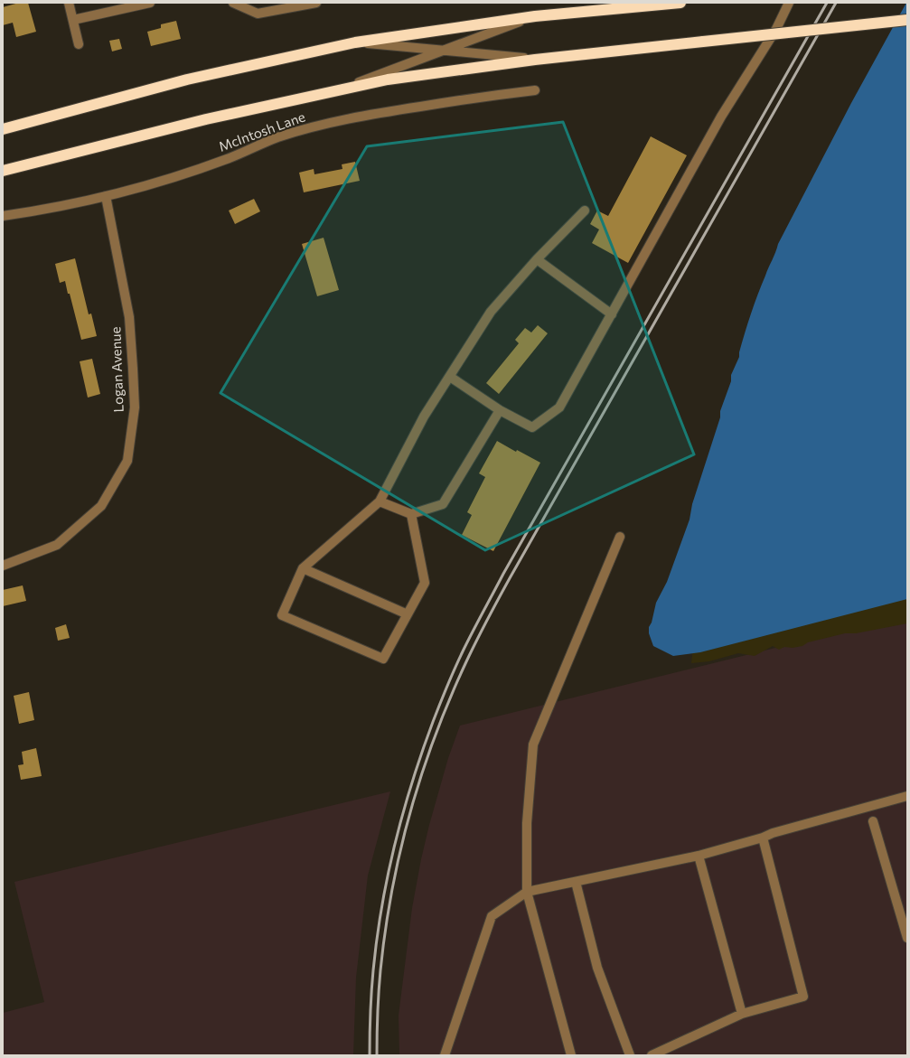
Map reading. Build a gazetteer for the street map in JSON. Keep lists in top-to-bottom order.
{
  "streets": {
    "street": ["McIntosh Lane", "Logan Avenue"]
  },
  "crossings": [
    ["McIntosh Lane", "Logan Avenue"]
  ]
}
